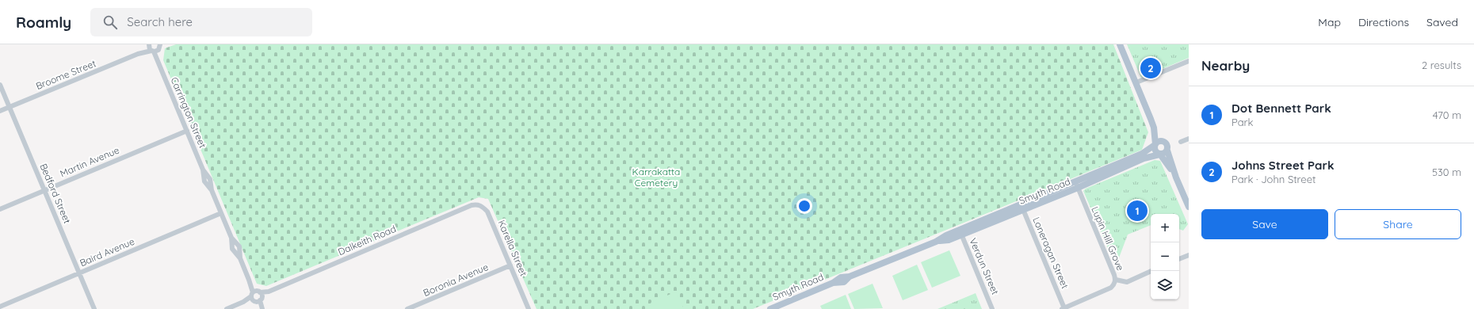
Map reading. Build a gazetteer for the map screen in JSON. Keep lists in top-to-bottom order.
{
  "streets": {
    "main road": ["Smyth Road"],
    "street": [
      "Broome Street",
      "Carrington Street",
      "Martin Avenue",
      "Bedford Street",
      "Lupin Hill Grove",
      "Dalkeith Road",
      "Karella Street",
      "Baird Avenue",
      "Loneragan Street",
      "Verdun Street",
      "Boronia Avenue"
    ]
  },
  "crossings": [
    ["Broome Street", "Carrington Street"],
    ["Broome Street", "Bedford Street"],
    ["Carrington Street", "Martin Avenue"],
    ["Carrington Street", "Dalkeith Road"],
    ["Carrington Street", "Baird Avenue"],
    ["Martin Avenue", "Bedford Street"],
    ["Smyth Road", "Lupin Hill Grove"],
    ["Smyth Road", "Loneragan Street"],
    ["Smyth Road", "Verdun Street"],
    ["Bedford Street", "Baird Avenue"],
    ["Lupin Hill Grove", "Loneragan Street"],
    ["Dalkeith Road", "Karella Street"],
    ["Karella Street", "Boronia Avenue"]
  ],
  "parks": ["Karrakatta Cemetery"],
  "page": {
    "header": "Roamly",
    "search": "Search here",
    "nav": ["Map", "Directions", "Saved"],
    "heading": ["Nearby", "2 results"],
    "pins": ["2", "1"],
    "list": [
      {
        "mark": "1",
        "name": "Dot Bennett Park",
        "note": "Park",
        "value": "470 m"
      },
      {
        "mark": "2",
        "name": "Johns Street Park",
        "note": "Park · John Street",
        "value": "530 m"
      }
    ],
    "buttons": ["Save", "Share"],
    "map_buttons": ["+", "−"]
  }
}
